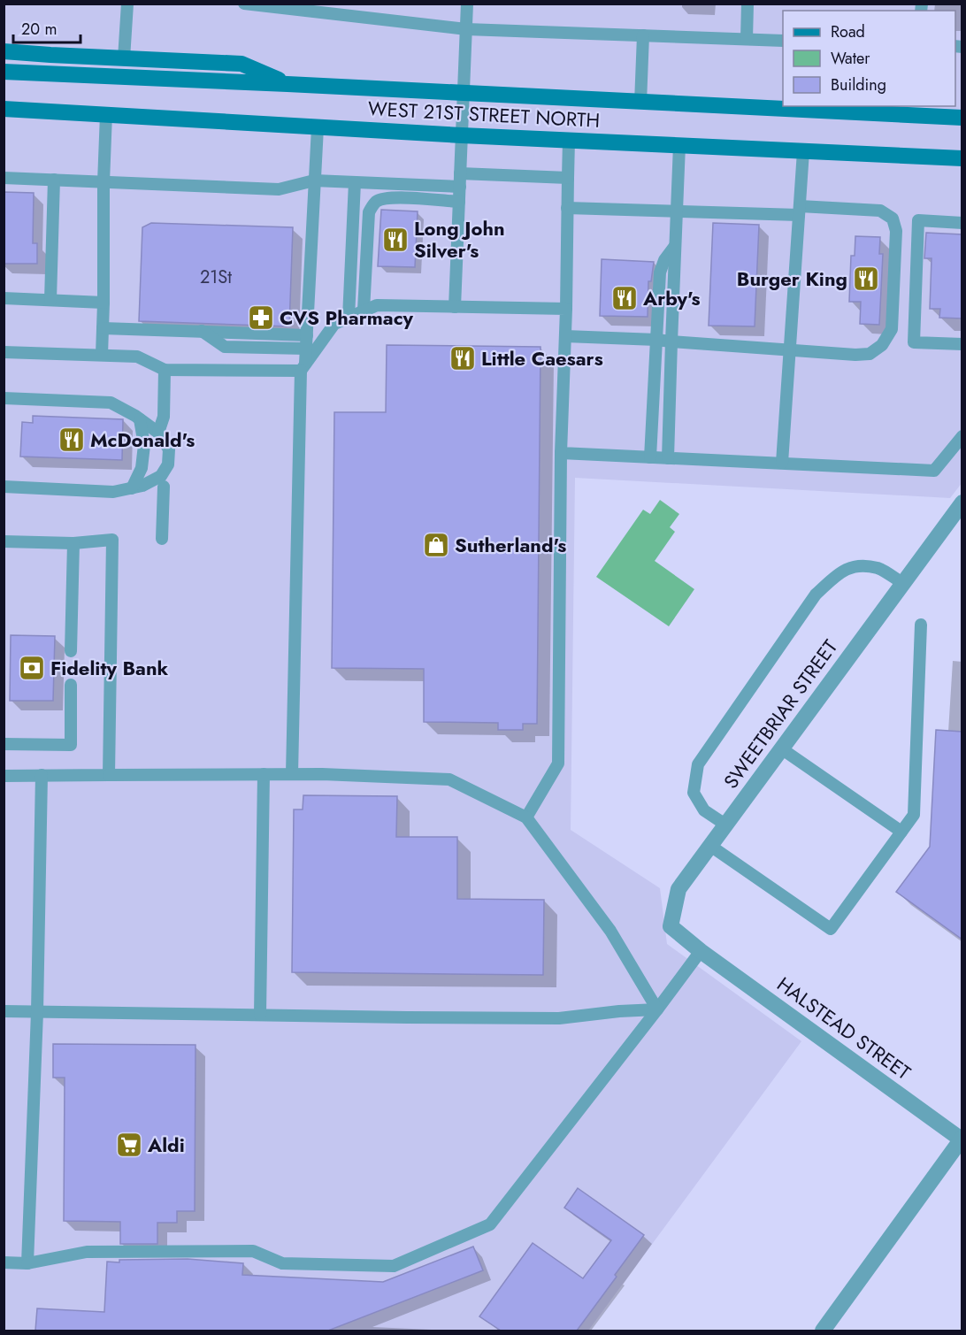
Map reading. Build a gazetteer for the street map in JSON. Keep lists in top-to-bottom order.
{
  "streets": {
    "main road": ["WEST 21ST STREET NORTH"],
    "street": ["SWEETBRIAR STREET", "HALSTEAD STREET"]
  },
  "crossings": [
    ["SWEETBRIAR STREET", "HALSTEAD STREET"]
  ],
  "places": {
    "restaurant": [
      "Long John Silver's",
      "Burger King",
      "Arby's",
      "Little Caesars",
      "McDonald's"
    ],
    "pharmacy": ["CVS Pharmacy"],
    "shop": ["Sutherland's"],
    "bank": ["Fidelity Bank"],
    "supermarket": ["Aldi"]
  },
  "house_numbers": ["21St"],
  "legend": ["Road", "Water", "Building"],
  "scale_bar": "20 m"
}
